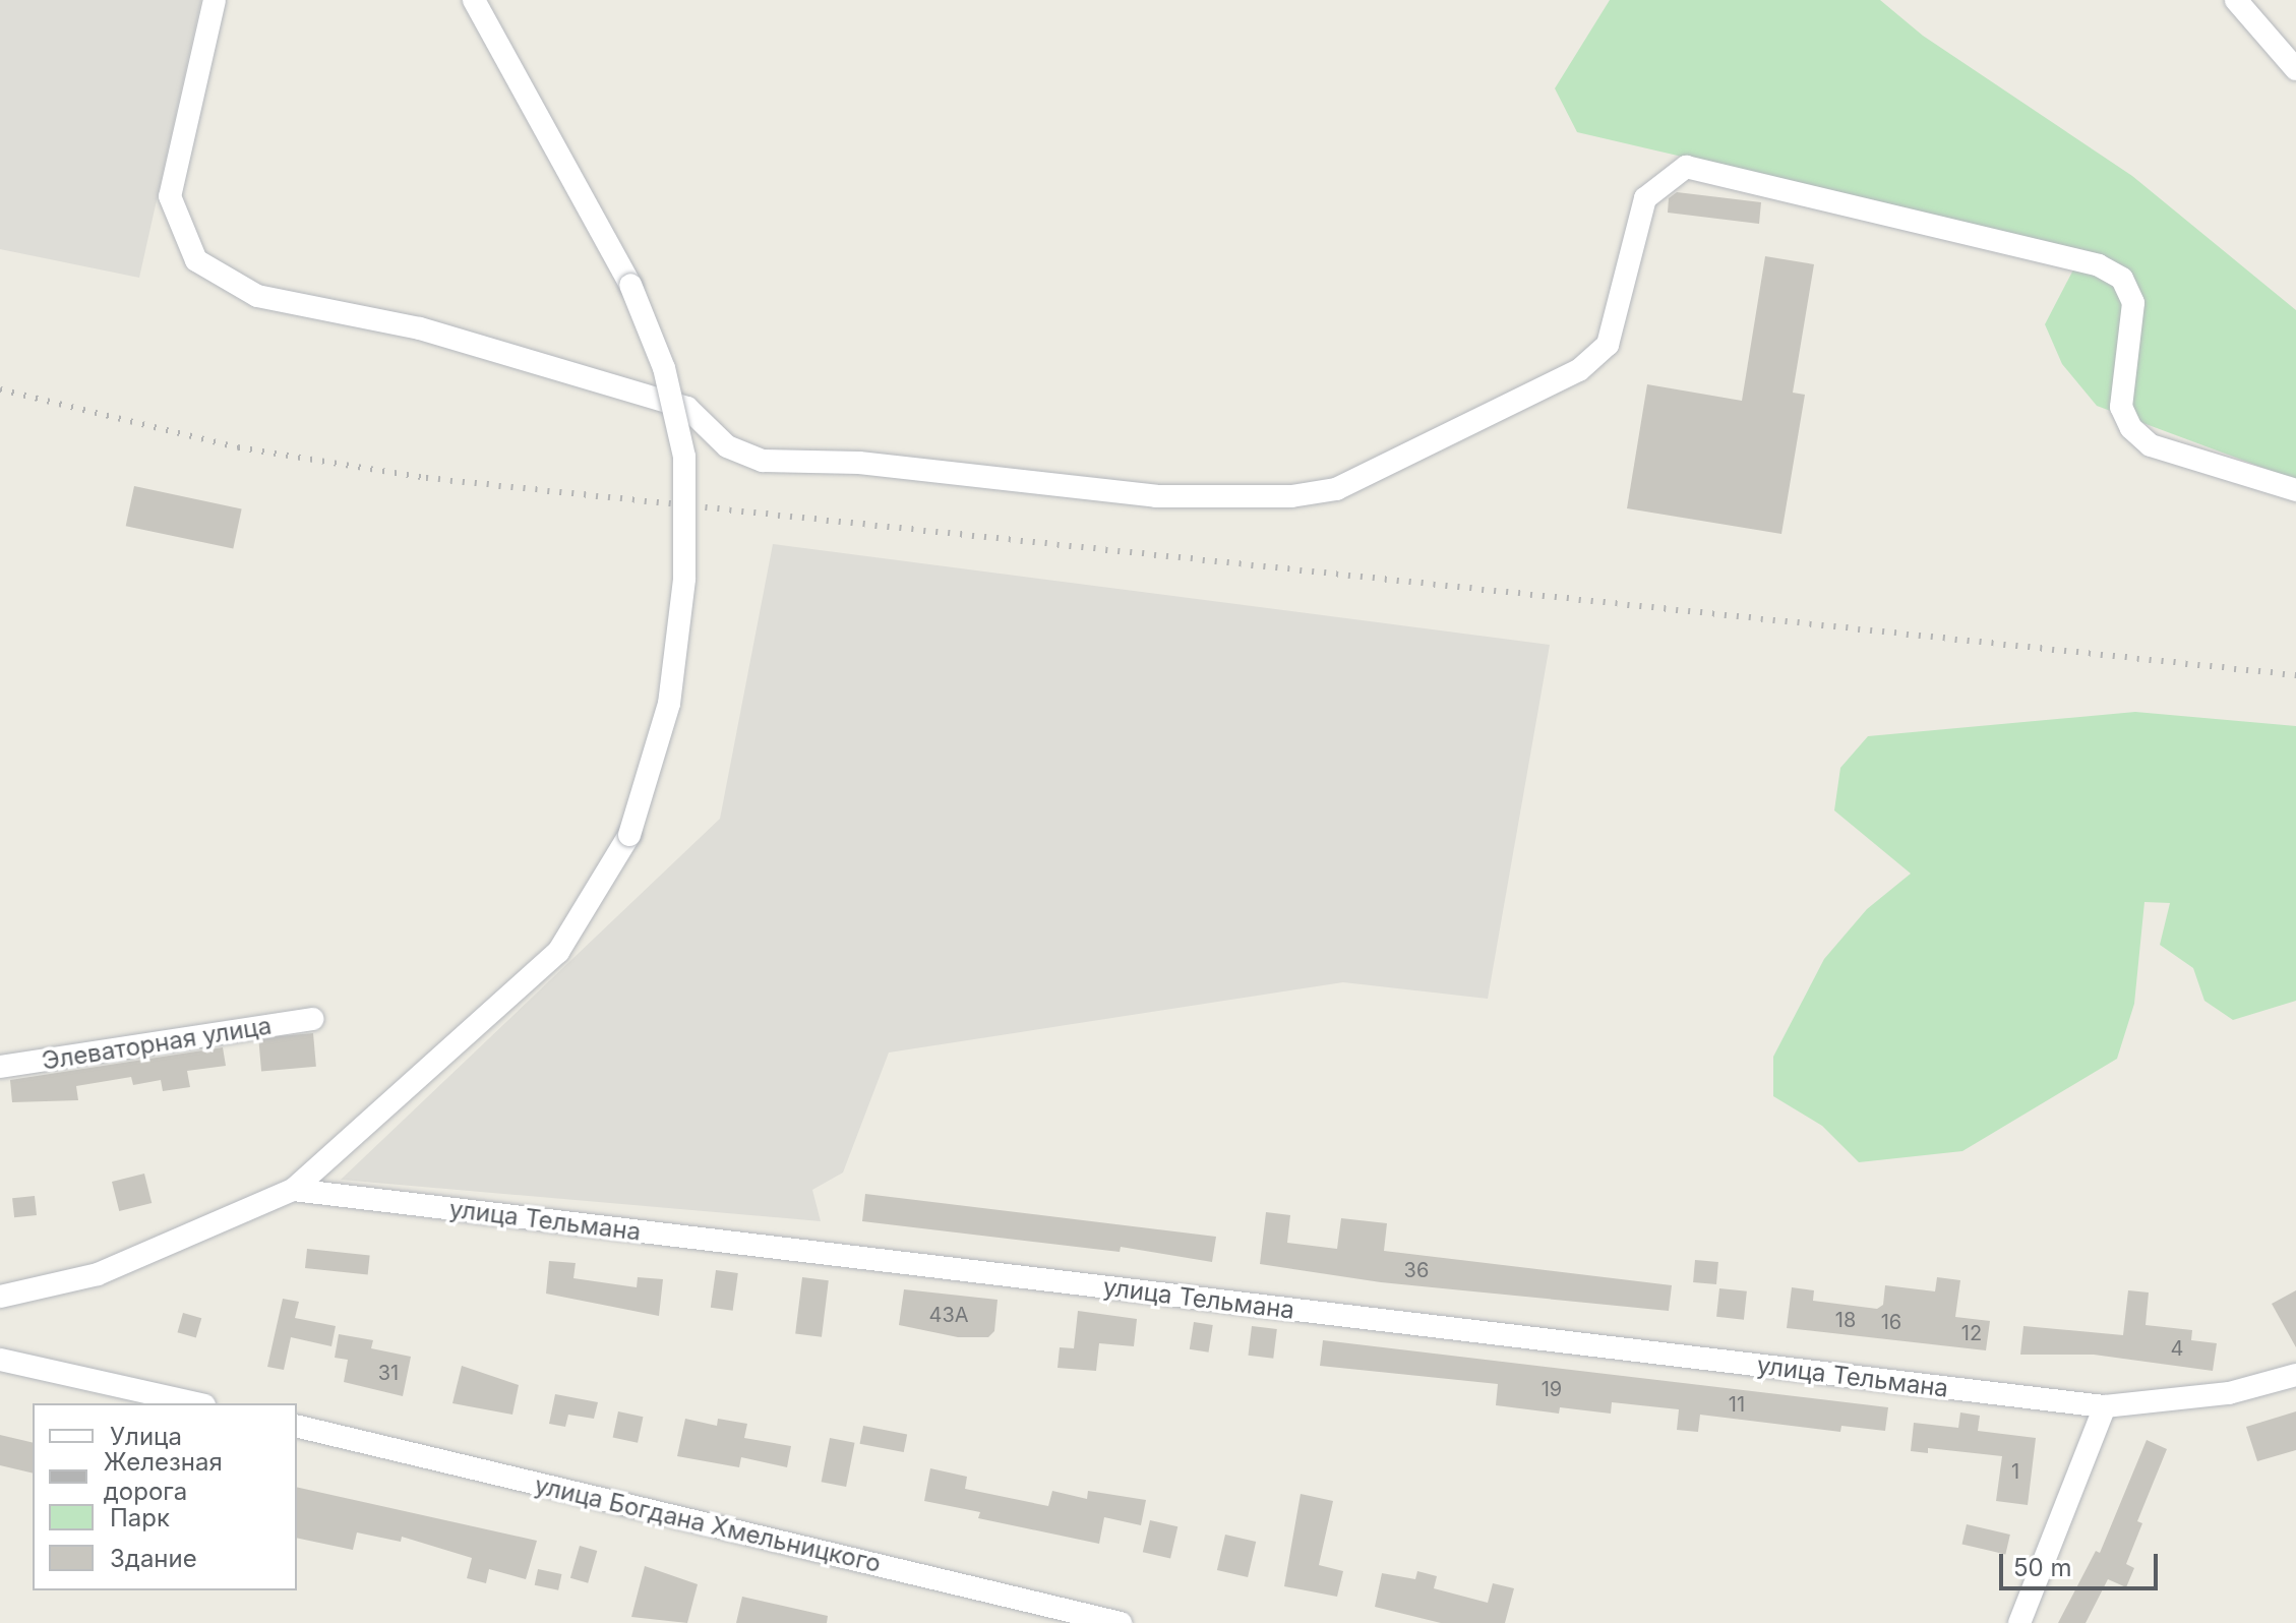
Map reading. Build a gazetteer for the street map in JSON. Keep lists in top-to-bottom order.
{
  "streets": {
    "street": ["Элеваторная улица", "улица Тельмана", "улица Богдана Хмельницкого"]
  },
  "house_numbers": [
    "36",
    "43А",
    "18",
    "16",
    "12",
    "4",
    "31",
    "19",
    "11",
    "1"
  ],
  "legend": [
    "Улица",
    "Железная дорога",
    "Парк",
    "Здание"
  ],
  "scale_bar": "50 m"
}
